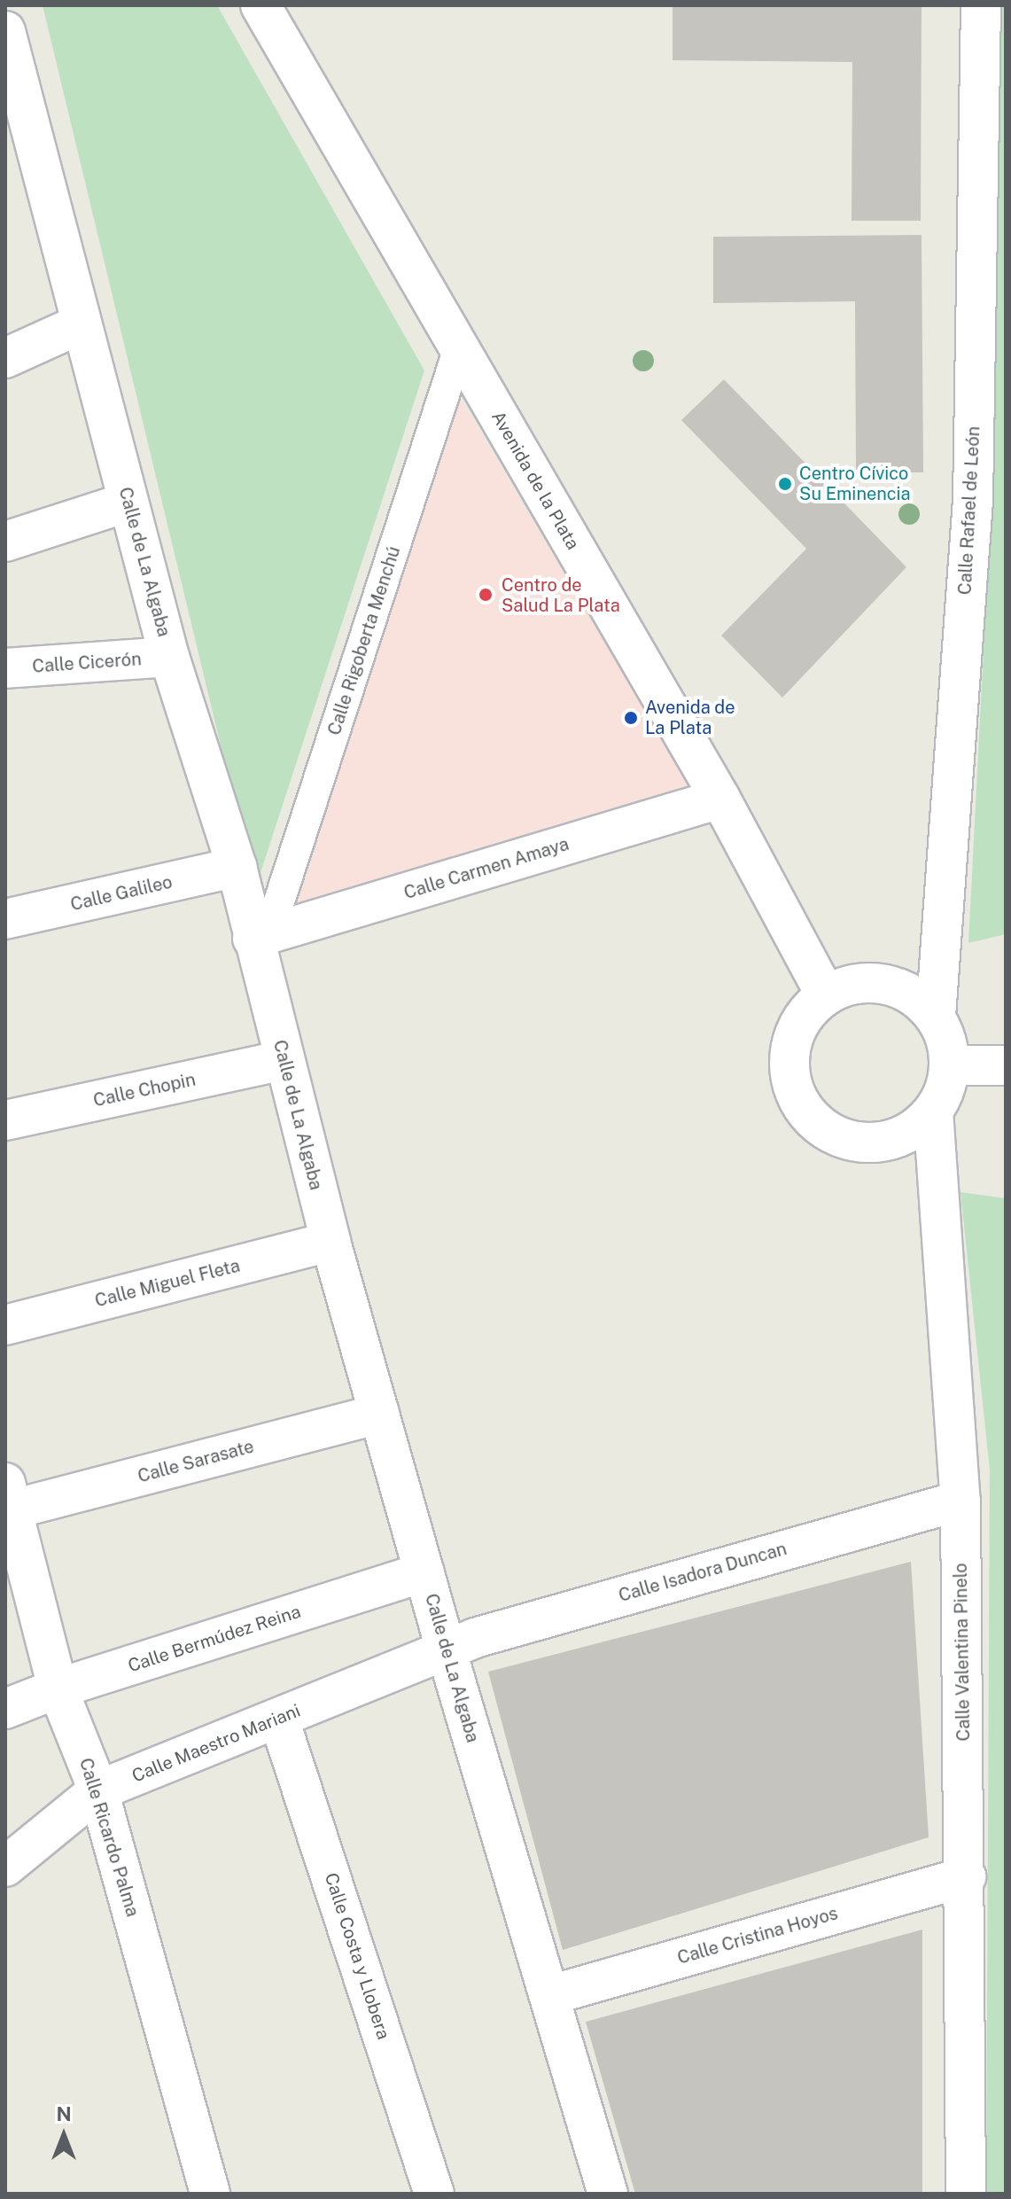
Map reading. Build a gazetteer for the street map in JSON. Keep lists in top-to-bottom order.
{
  "streets": {
    "street": [
      "Avenida de la Plata",
      "Calle Rafael de León",
      "Calle de La Algaba",
      "Calle Rigoberta Menchú",
      "Calle Cicerón",
      "Calle Carmen Amaya",
      "Calle Galileo",
      "Calle Chopin",
      "Calle Miguel Fleta",
      "Calle Sarasate",
      "Calle Isadora Duncan",
      "Calle Bermúdez Reina",
      "Calle Valentina Pinelo",
      "Calle Maestro Mariani",
      "Calle Ricardo Palma",
      "Calle Cristina Hoyos",
      "Calle Costa y Llobera"
    ]
  },
  "crossings": [
    ["Avenida de la Plata", "Calle Rafael de León"],
    ["Avenida de la Plata", "Calle Rigoberta Menchú"],
    ["Avenida de la Plata", "Calle Carmen Amaya"],
    ["Avenida de la Plata", "Calle Valentina Pinelo"],
    ["Calle Rafael de León", "Calle Valentina Pinelo"],
    ["Calle de La Algaba", "Calle Rigoberta Menchú"],
    ["Calle de La Algaba", "Calle Cicerón"],
    ["Calle de La Algaba", "Calle Carmen Amaya"],
    ["Calle de La Algaba", "Calle Galileo"],
    ["Calle de La Algaba", "Calle Chopin"],
    ["Calle de La Algaba", "Calle Miguel Fleta"],
    ["Calle de La Algaba", "Calle Sarasate"],
    ["Calle de La Algaba", "Calle Isadora Duncan"],
    ["Calle de La Algaba", "Calle Bermúdez Reina"],
    ["Calle de La Algaba", "Calle Maestro Mariani"],
    ["Calle de La Algaba", "Calle Cristina Hoyos"],
    ["Calle Rigoberta Menchú", "Calle Carmen Amaya"],
    ["Calle Sarasate", "Calle Ricardo Palma"],
    ["Calle Isadora Duncan", "Calle Valentina Pinelo"],
    ["Calle Isadora Duncan", "Calle Maestro Mariani"],
    ["Calle Bermúdez Reina", "Calle Ricardo Palma"],
    ["Calle Valentina Pinelo", "Calle Cristina Hoyos"],
    ["Calle Maestro Mariani", "Calle Ricardo Palma"],
    ["Calle Maestro Mariani", "Calle Costa y Llobera"]
  ],
  "places": ["Centro Cívico Su Eminencia", "Centro de Salud La Plata", "Avenida de La Plata"],
  "north": "top"
}
